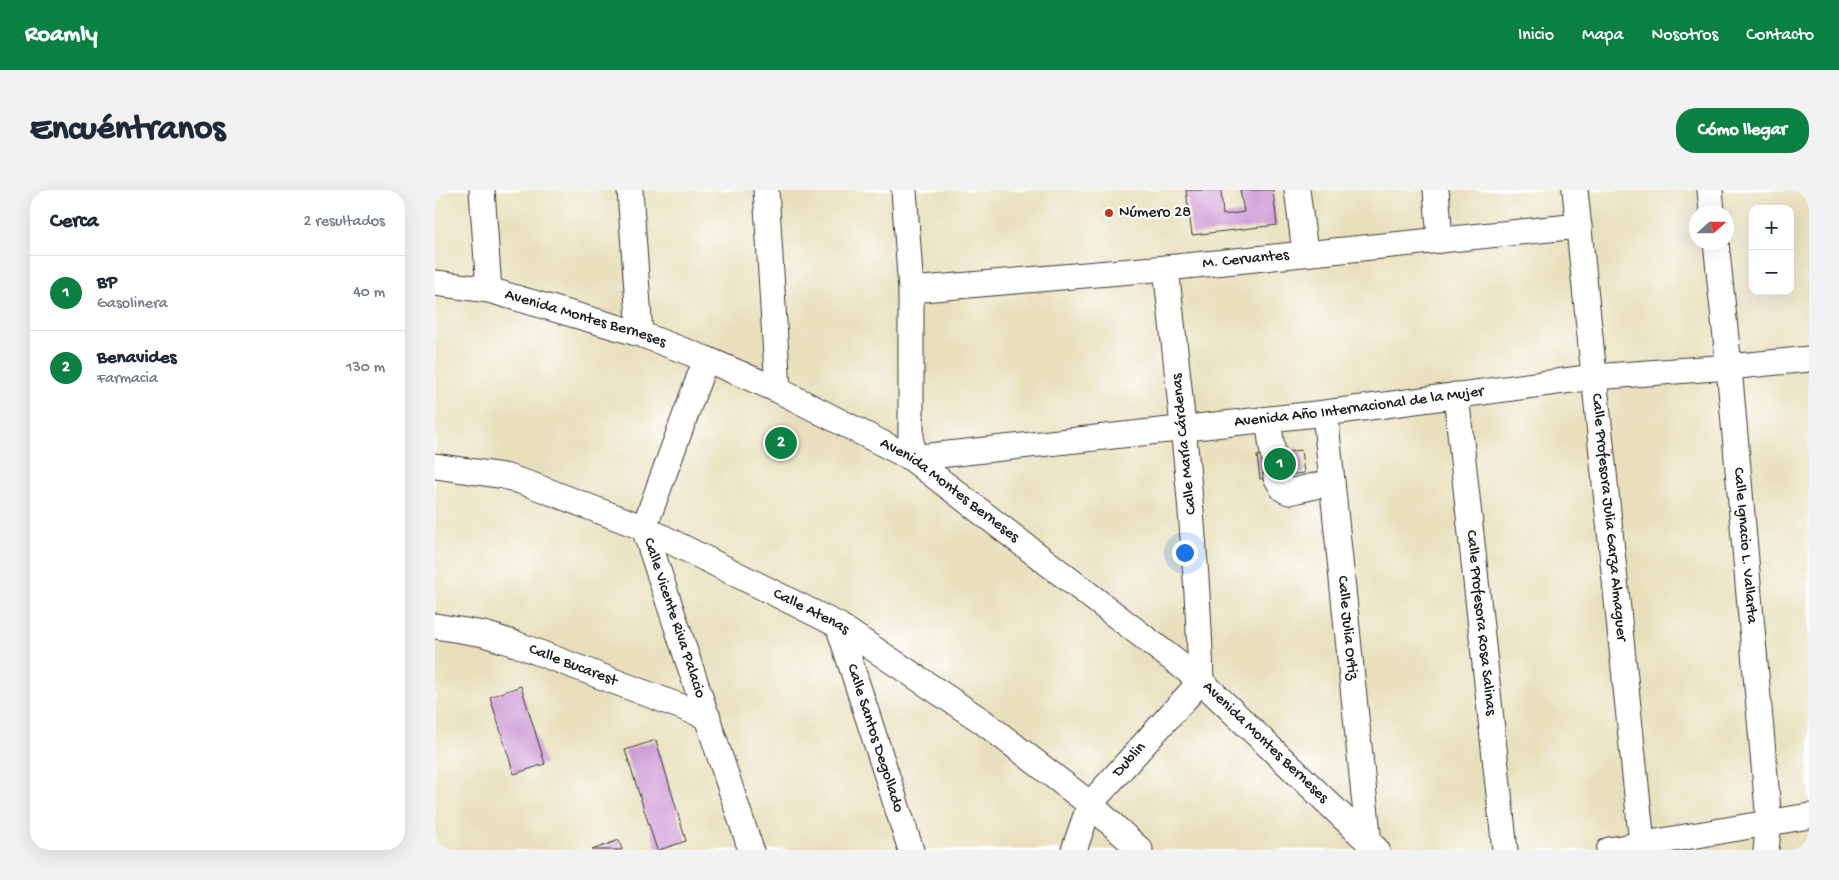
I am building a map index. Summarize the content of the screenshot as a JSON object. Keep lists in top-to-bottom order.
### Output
{
  "streets": {
    "street": [
      "M. Cervantes",
      "Avenida Montes Berneses",
      "Avenida Año Internacional de la Mujer",
      "Calle María Cárdenas",
      "Calle Profesora Julia Garza Almaguer",
      "Calle Ignacio L. Vallarta",
      "Calle Atenas",
      "Calle Vicente Riva Palacio",
      "Calle Profesora Rosa Salinas",
      "Calle Julia Ortiz",
      "Calle Bucarest",
      "Calle Santos Degollado",
      "Dublin"
    ]
  },
  "crossings": [
    ["M. Cervantes", "Calle María Cárdenas"],
    ["M. Cervantes", "Calle Profesora Julia Garza Almaguer"],
    ["Avenida Montes Berneses", "Avenida Año Internacional de la Mujer"],
    ["Avenida Montes Berneses", "Calle María Cárdenas"],
    ["Avenida Montes Berneses", "Calle Vicente Riva Palacio"],
    ["Avenida Montes Berneses", "Calle Julia Ortiz"],
    ["Avenida Montes Berneses", "Dublin"],
    ["Avenida Año Internacional de la Mujer", "Calle María Cárdenas"],
    ["Avenida Año Internacional de la Mujer", "Calle Profesora Julia Garza Almaguer"],
    ["Avenida Año Internacional de la Mujer", "Calle Ignacio L. Vallarta"],
    ["Avenida Año Internacional de la Mujer", "Calle Profesora Rosa Salinas"],
    ["Avenida Año Internacional de la Mujer", "Calle Julia Ortiz"],
    ["Calle María Cárdenas", "Dublin"],
    ["Calle Atenas", "Calle Vicente Riva Palacio"],
    ["Calle Atenas", "Calle Santos Degollado"],
    ["Calle Atenas", "Dublin"],
    ["Calle Vicente Riva Palacio", "Calle Bucarest"]
  ],
  "places": ["Número 28"],
  "north": "right",
  "page": {
    "header": "Roamly",
    "nav": [
      "Inicio",
      "Mapa",
      "Nosotros",
      "Contacto"
    ],
    "buttons": "Cómo llegar",
    "title": "Encuéntranos",
    "heading": ["Cerca", "2 resultados"],
    "map_buttons": ["+", "−"],
    "list": [
      {
        "mark": "1",
        "name": "BP",
        "note": "Gasolinera",
        "value": "40 m"
      },
      {
        "mark": "2",
        "name": "Benavides",
        "note": "Farmacia",
        "value": "130 m"
      }
    ],
    "pins": ["2", "1"]
  }
}
